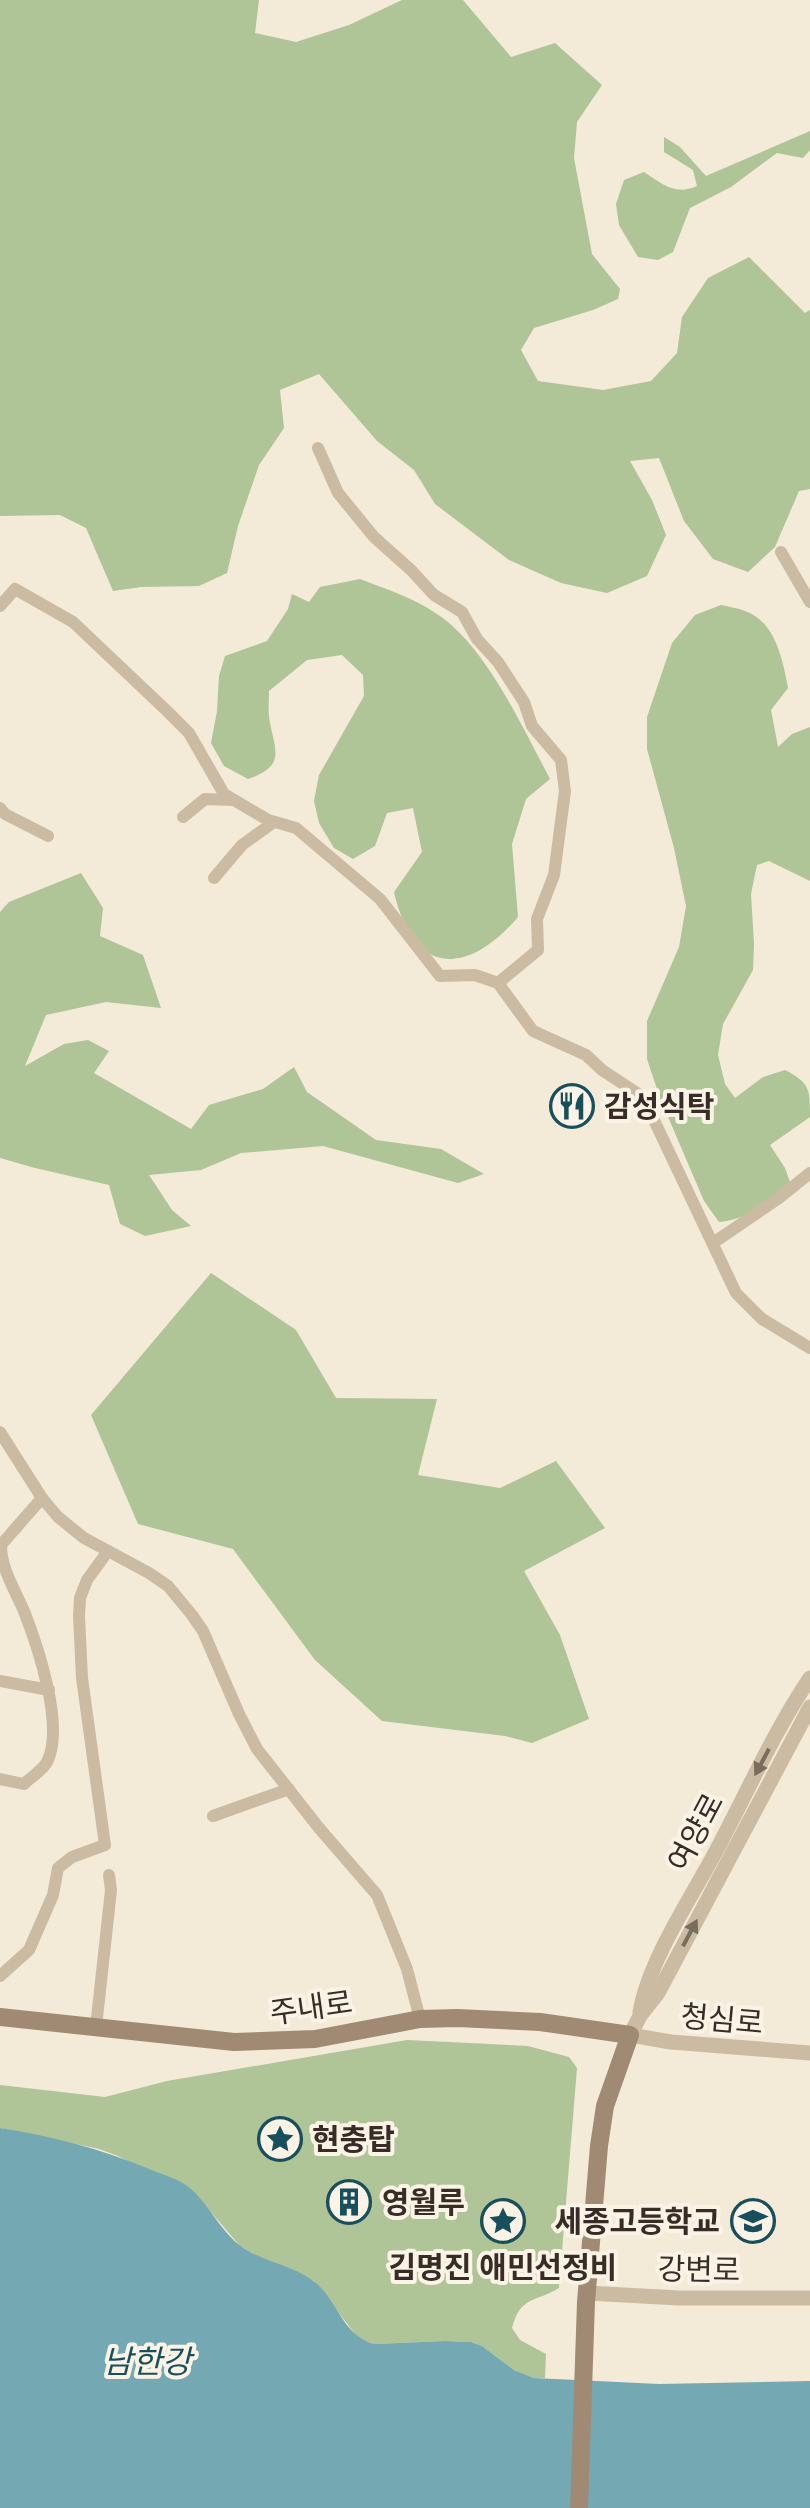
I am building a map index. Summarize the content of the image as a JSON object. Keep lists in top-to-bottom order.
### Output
{
  "streets": {
    "main road": ["여양로", "주내로"],
    "street": ["청심로", "강변로"]
  },
  "crossings": [
    ["여양로", "주내로"],
    ["여양로", "청심로"],
    ["여양로", "강변로"],
    ["주내로", "청심로"]
  ],
  "water": ["남한강"],
  "places": {
    "restaurant": ["감성식탁"],
    "place": ["현충탑", "김명진 애민선정비"],
    "building": ["영월루"],
    "school or university": ["세종고등학교"]
  }
}
